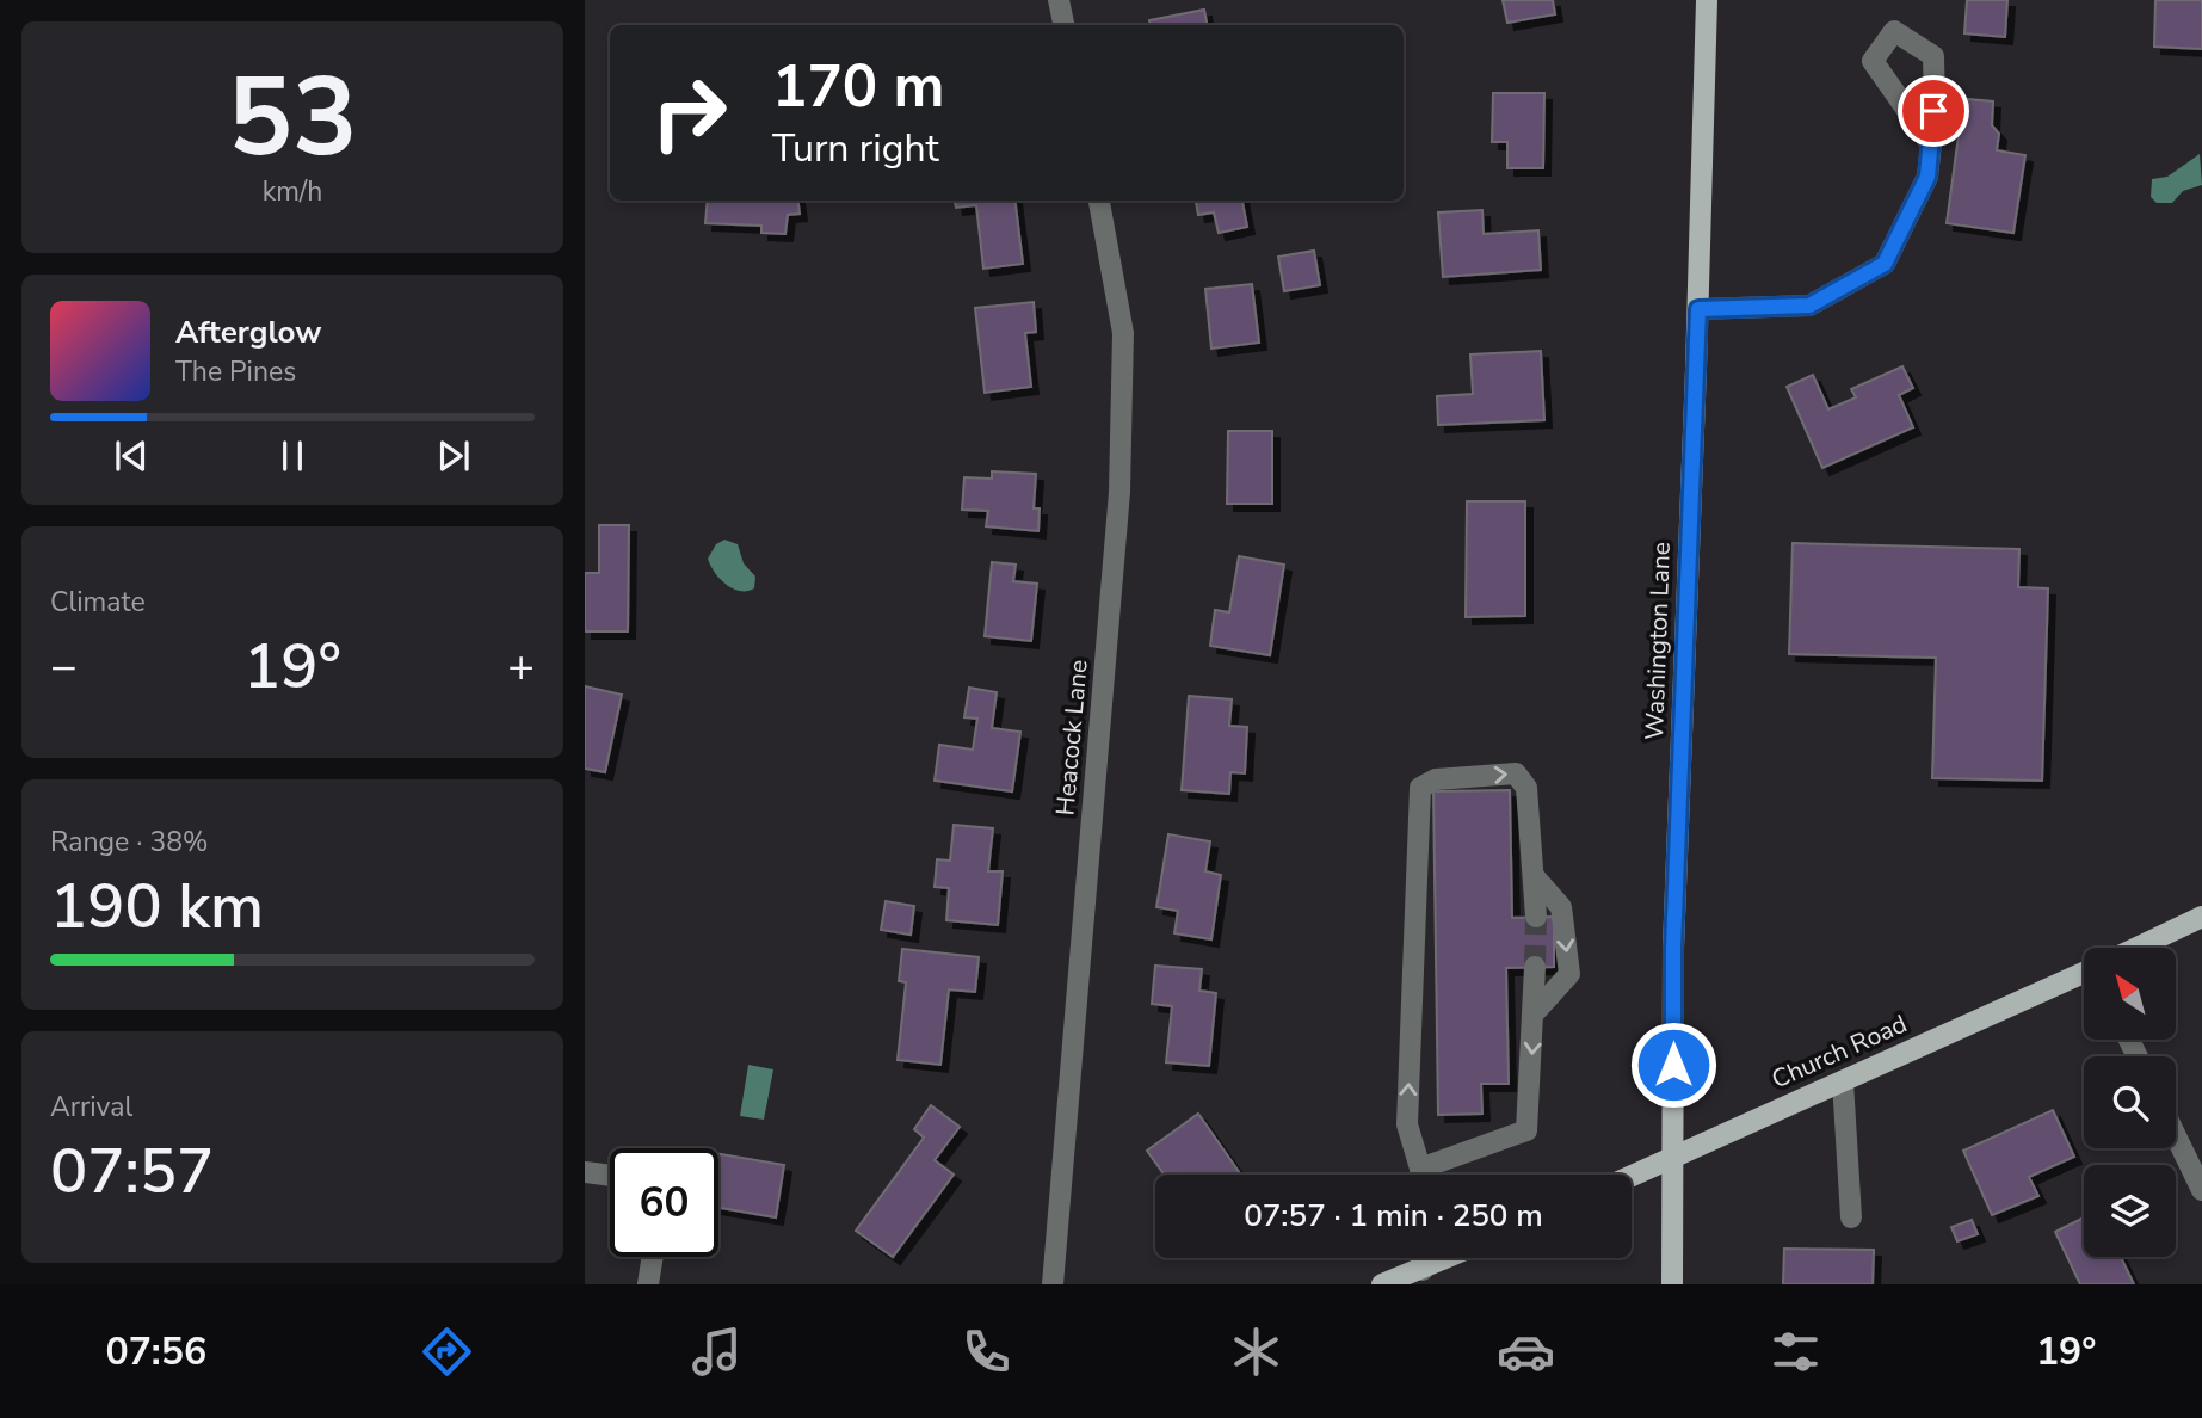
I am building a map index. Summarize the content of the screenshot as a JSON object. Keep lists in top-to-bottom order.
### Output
{
  "streets": {
    "main road": ["Washington Lane", "Church Road"],
    "street": ["Heacock Lane"]
  },
  "crossings": [
    ["Washington Lane", "Church Road"]
  ],
  "north": "top left",
  "page": {
    "tile": [
      ["53", "km/h"],
      "Climate",
      ["Range · 38%", "190 km"],
      ["Arrival", "07:57"]
    ],
    "turn": ["170 m", "Turn right"],
    "song": ["Afterglow", "The Pines"],
    "heat": ["−", "19°", "+"],
    "limit": "60",
    "trip": "07:57 · 1 min · 250 m",
    "tabs": ["07:56", "19°"]
  }
}
